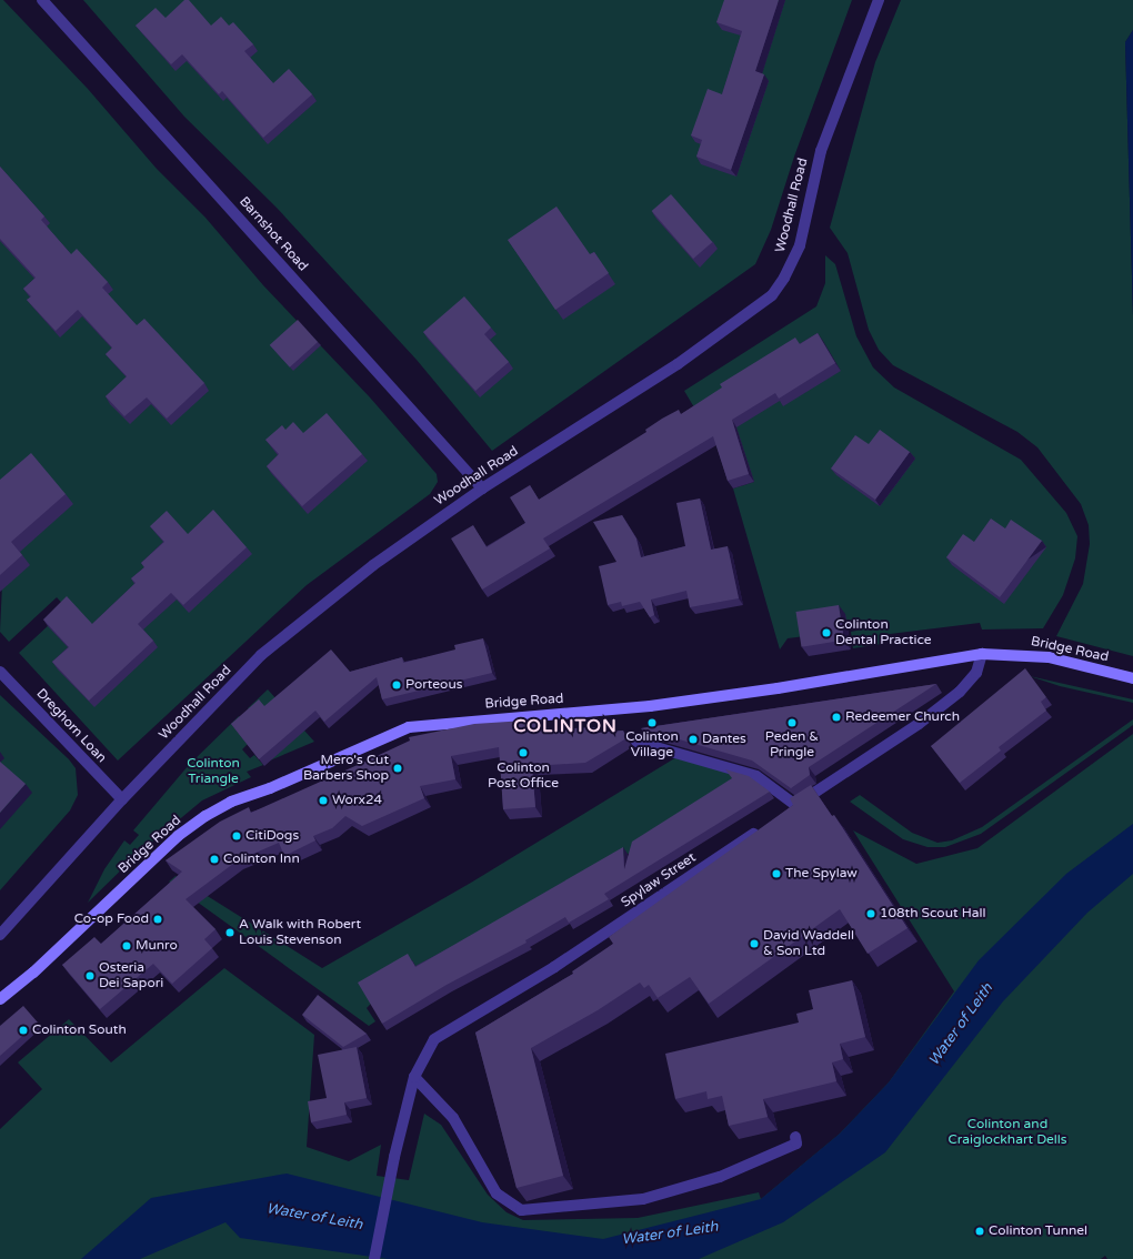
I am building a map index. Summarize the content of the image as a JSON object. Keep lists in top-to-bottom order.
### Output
{
  "streets": {
    "main road": ["Bridge Road"],
    "street": [
      "Woodhall Road",
      "Barnshot Road",
      "Dreghorn Loan",
      "Spylaw Street"
    ]
  },
  "crossings": [
    ["Woodhall Road", "Barnshot Road"],
    ["Woodhall Road", "Dreghorn Loan"]
  ],
  "districts": ["COLINTON"],
  "water": ["Water of Leith"],
  "parks": ["Colinton Triangle", "Colinton and Craiglockhart Dells"],
  "places": [
    "Colinton Dental Practice",
    "Porteous",
    "Redeemer Church",
    "Colinton Village",
    "Peden & Pringle",
    "Dantes",
    "Colinton Post Office",
    "Mero's Cut Barbers Shop",
    "Worx24",
    "CitiDogs",
    "Colinton Inn",
    "The Spylaw",
    "108th Scout Hall",
    "Co-op Food",
    "A Walk with Robert Louis Stevenson",
    "David Waddell & Son Ltd",
    "Munro",
    "Osteria Dei Sapori",
    "Colinton South",
    "Colinton Tunnel"
  ]
}
